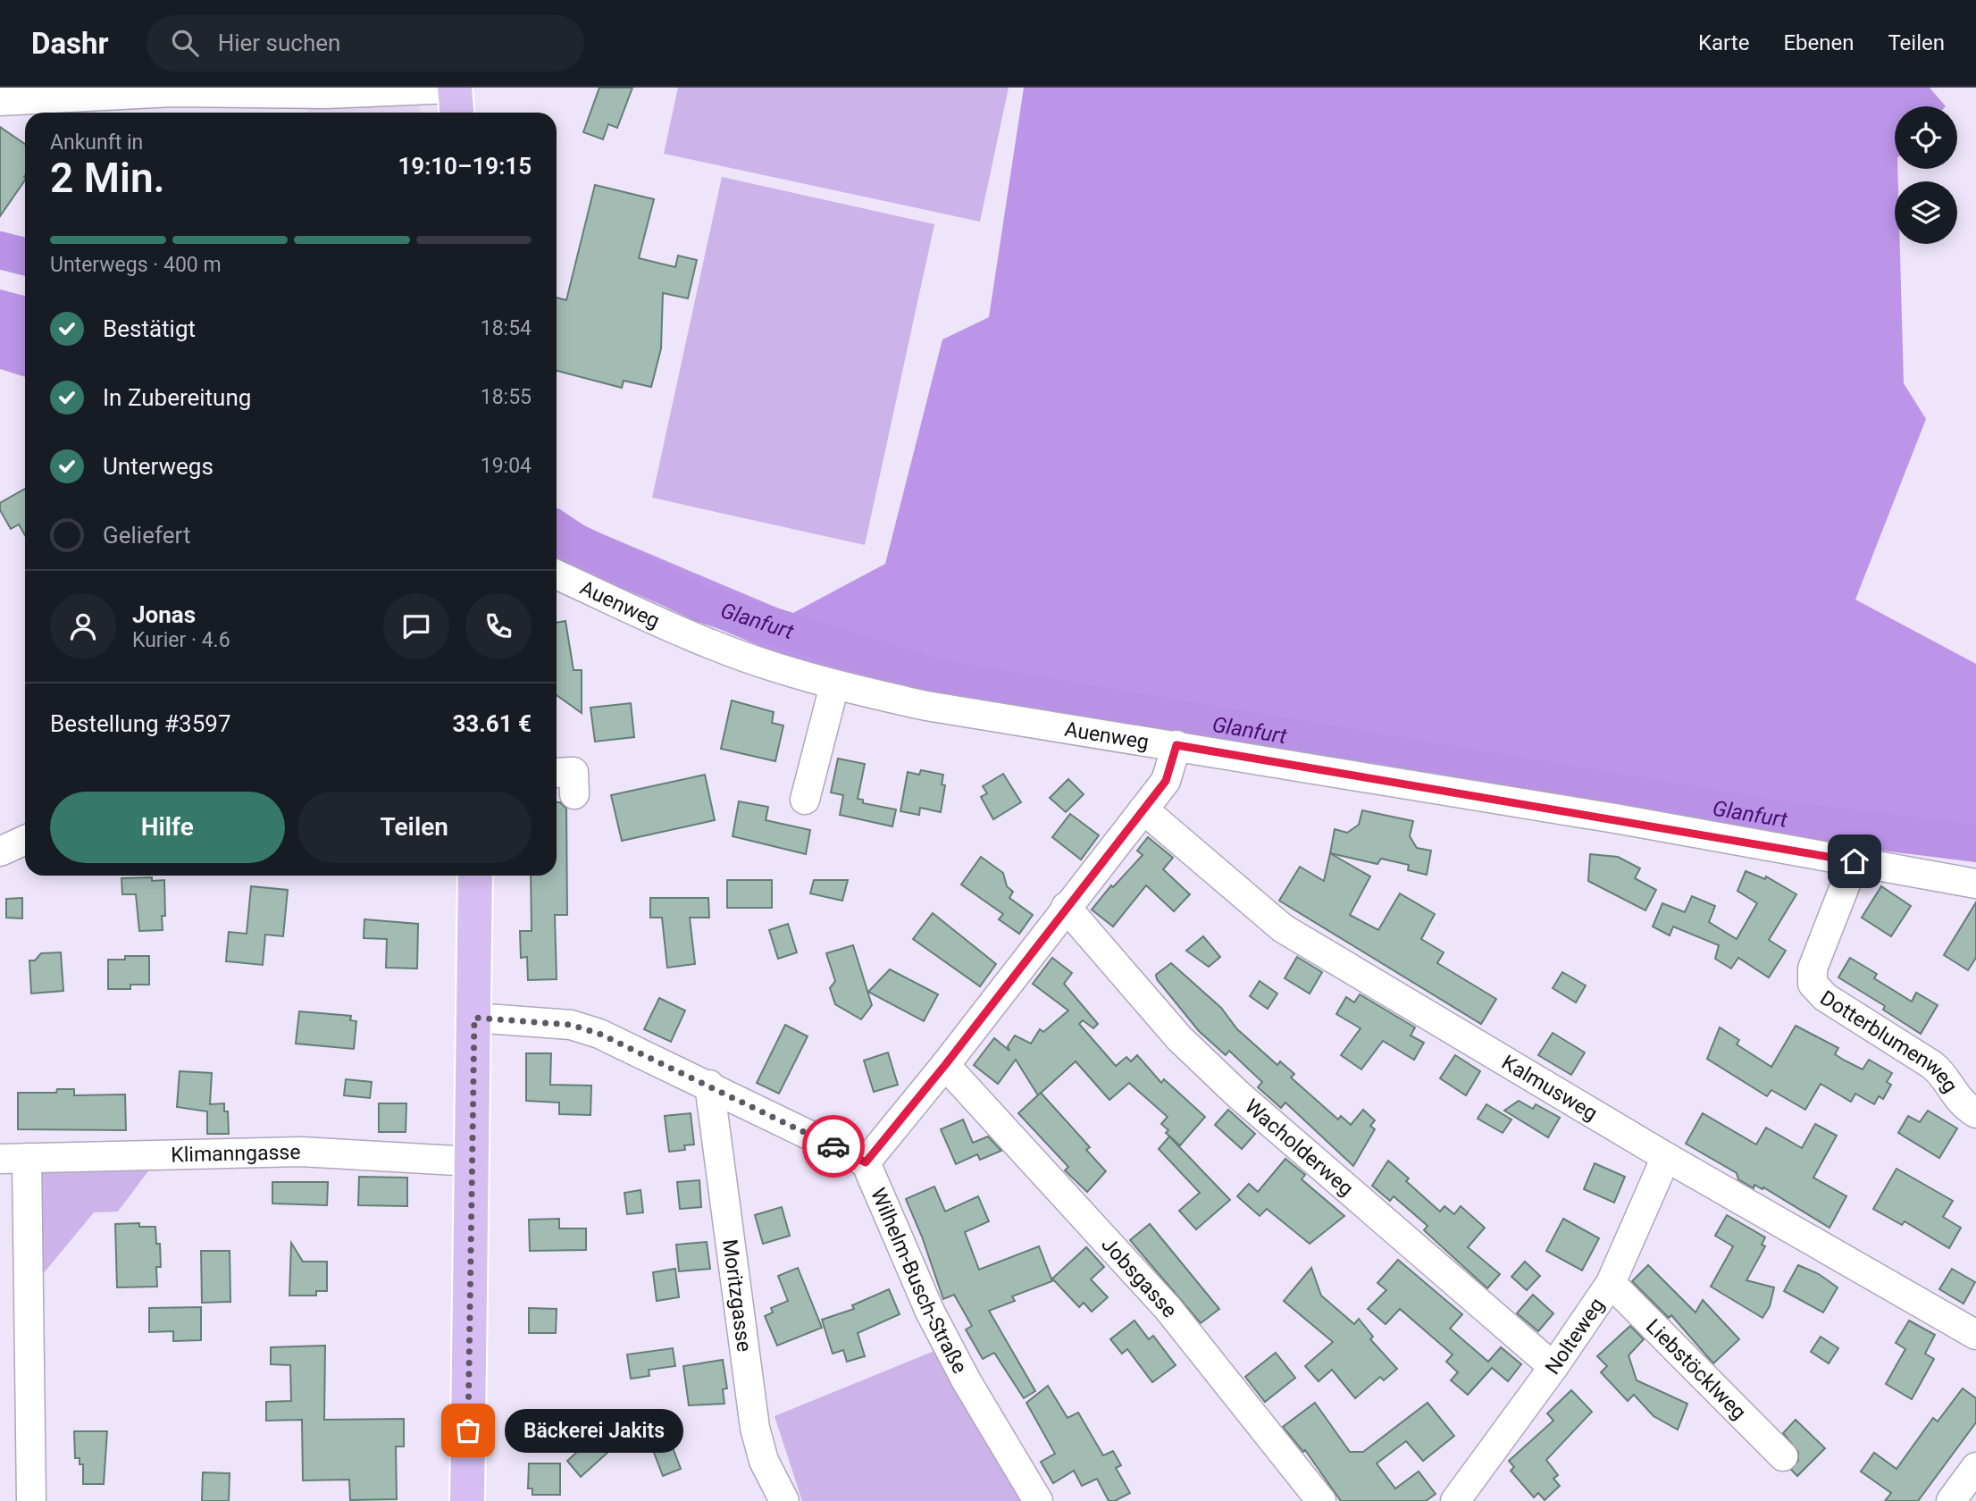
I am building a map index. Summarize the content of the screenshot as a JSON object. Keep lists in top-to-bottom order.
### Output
{
  "streets": {
    "street": [
      "Auenweg",
      "Dotterblumenweg",
      "Kalmusweg",
      "Wacholderweg",
      "Klimanngasse",
      "Jobsgasse",
      "Wilhelm-Busch-Straße",
      "Moritzgasse",
      "Nolteweg",
      "Liebstöcklweg"
    ]
  },
  "crossings": [
    ["Auenweg", "Dotterblumenweg"],
    ["Kalmusweg", "Nolteweg"],
    ["Wacholderweg", "Nolteweg"],
    ["Wilhelm-Busch-Straße", "Moritzgasse"],
    ["Nolteweg", "Liebstöcklweg"]
  ],
  "water": ["Glanfurt"],
  "places": ["Bäckerei Jakits"],
  "page": {
    "header": "Dashr",
    "search": "Hier suchen",
    "nav": ["Karte", "Ebenen", "Teilen"],
    "heading": ["2 Min.", "Ankunft in", "19:10–19:15"],
    "panel": [
      "Jonas",
      "Kurier · 4.6",
      "Bestellung #3597",
      "33.61 €"
    ],
    "bar": "Unterwegs · 400 m",
    "list": [
      ["Bestätigt", "18:54"],
      ["In Zubereitung", "18:55"],
      ["Unterwegs", "19:04"],
      "Geliefert"
    ],
    "buttons": ["Hilfe", "Teilen"],
    "bubble": "Bäckerei Jakits"
  }
}
